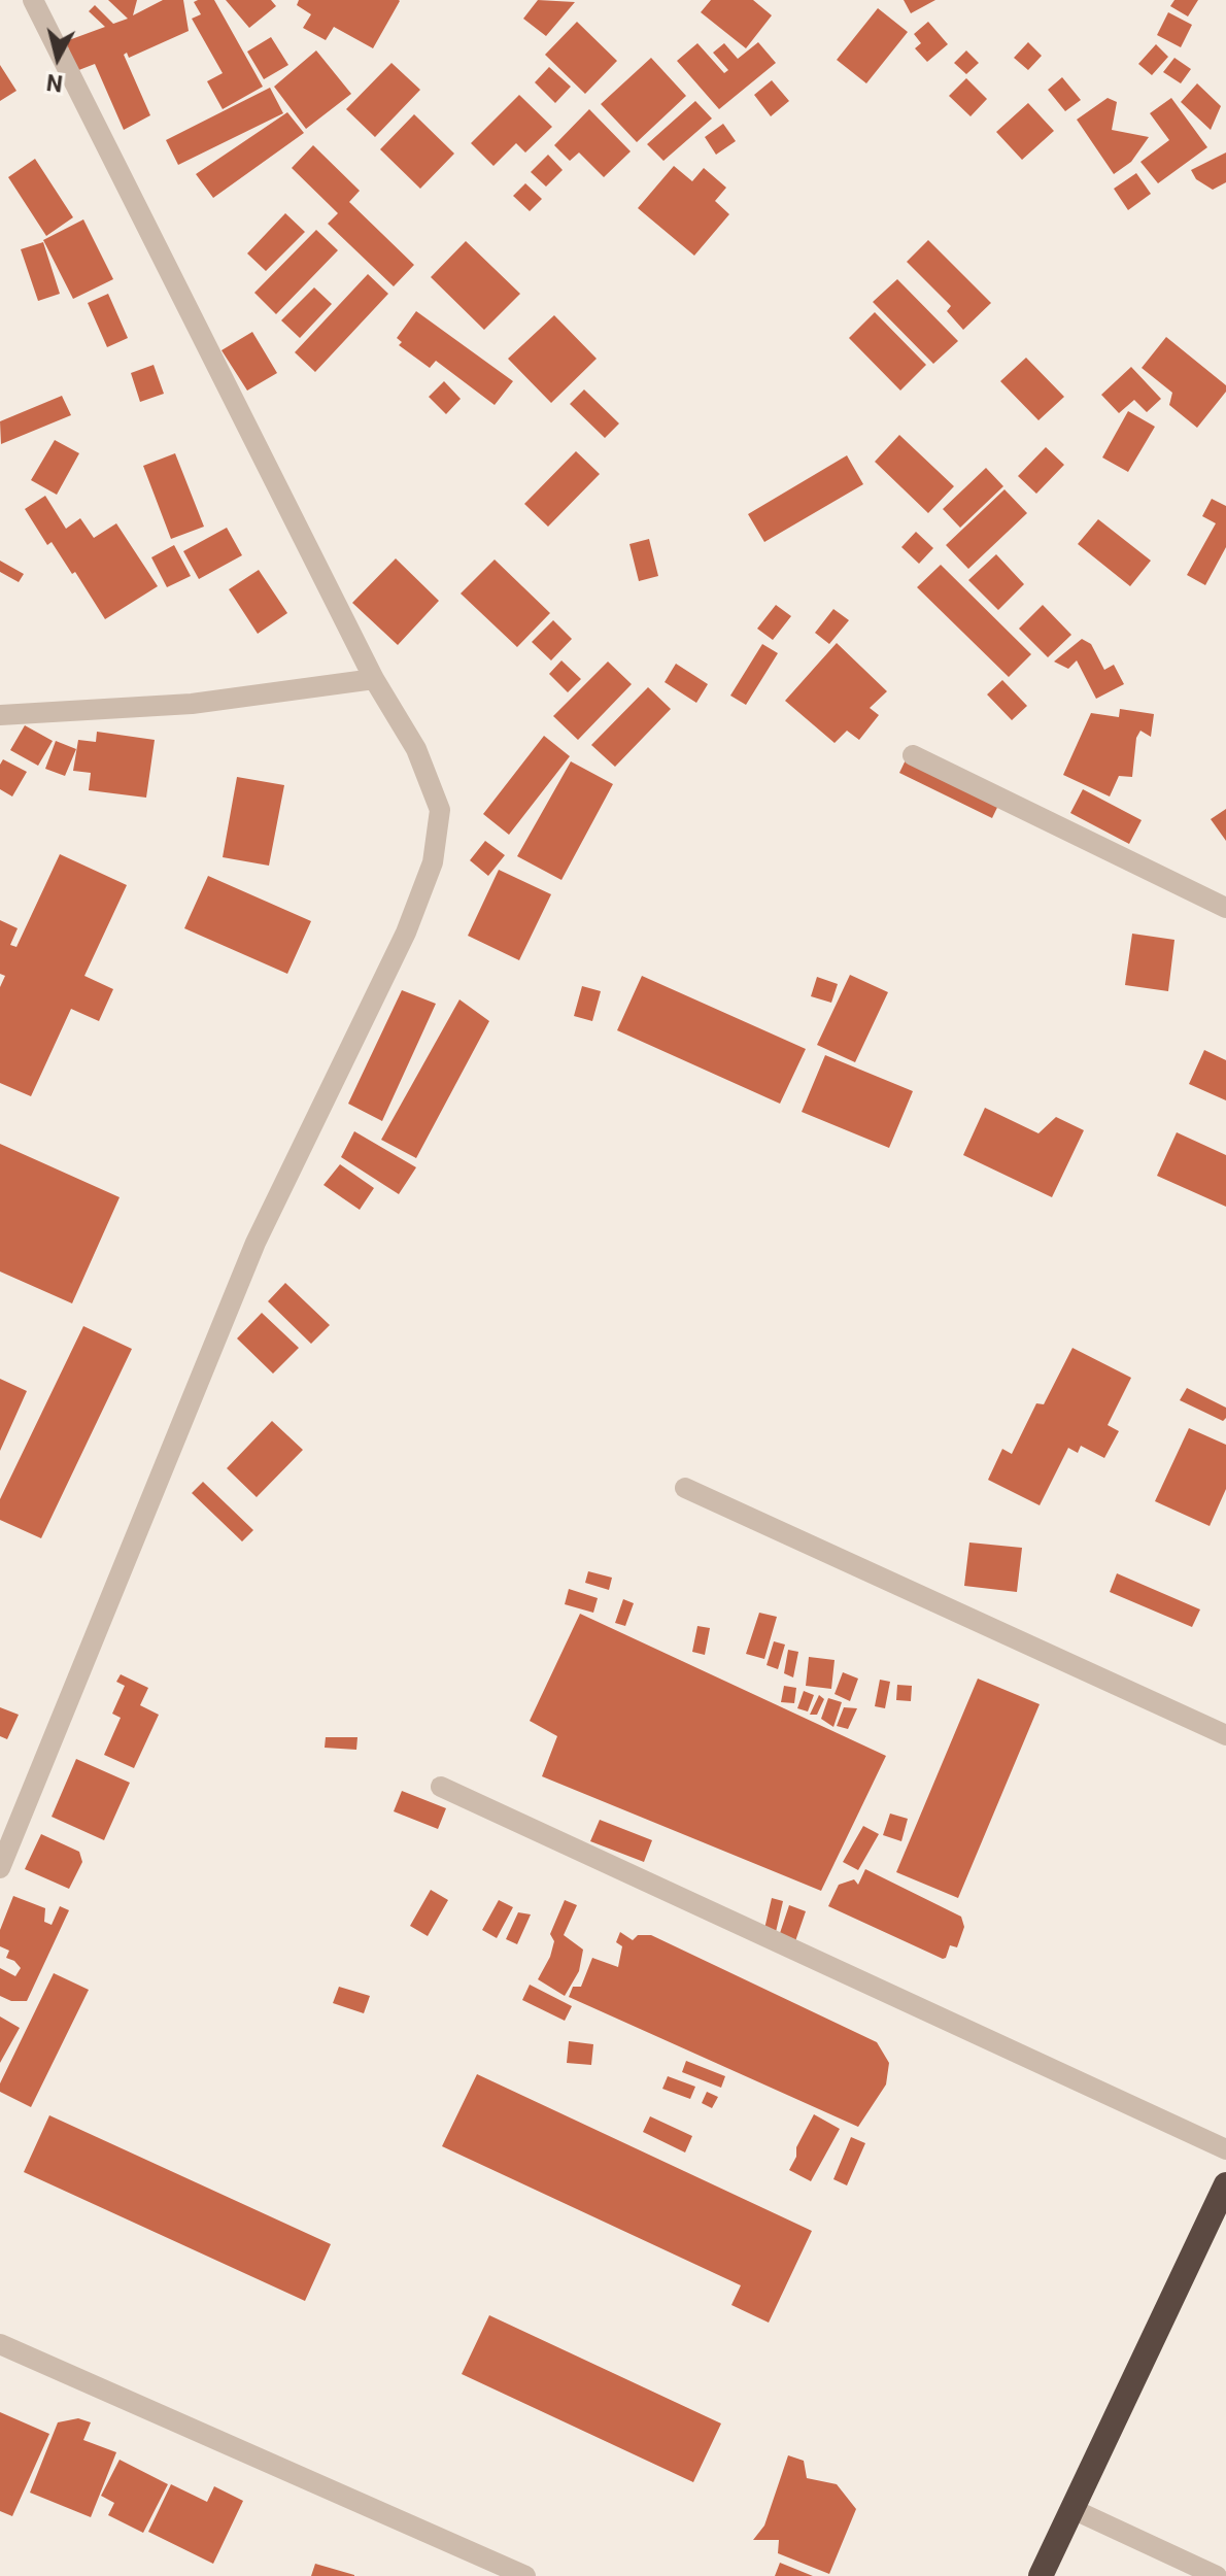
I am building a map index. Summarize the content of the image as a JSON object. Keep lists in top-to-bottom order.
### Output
{
  "north": "bottom"
}
